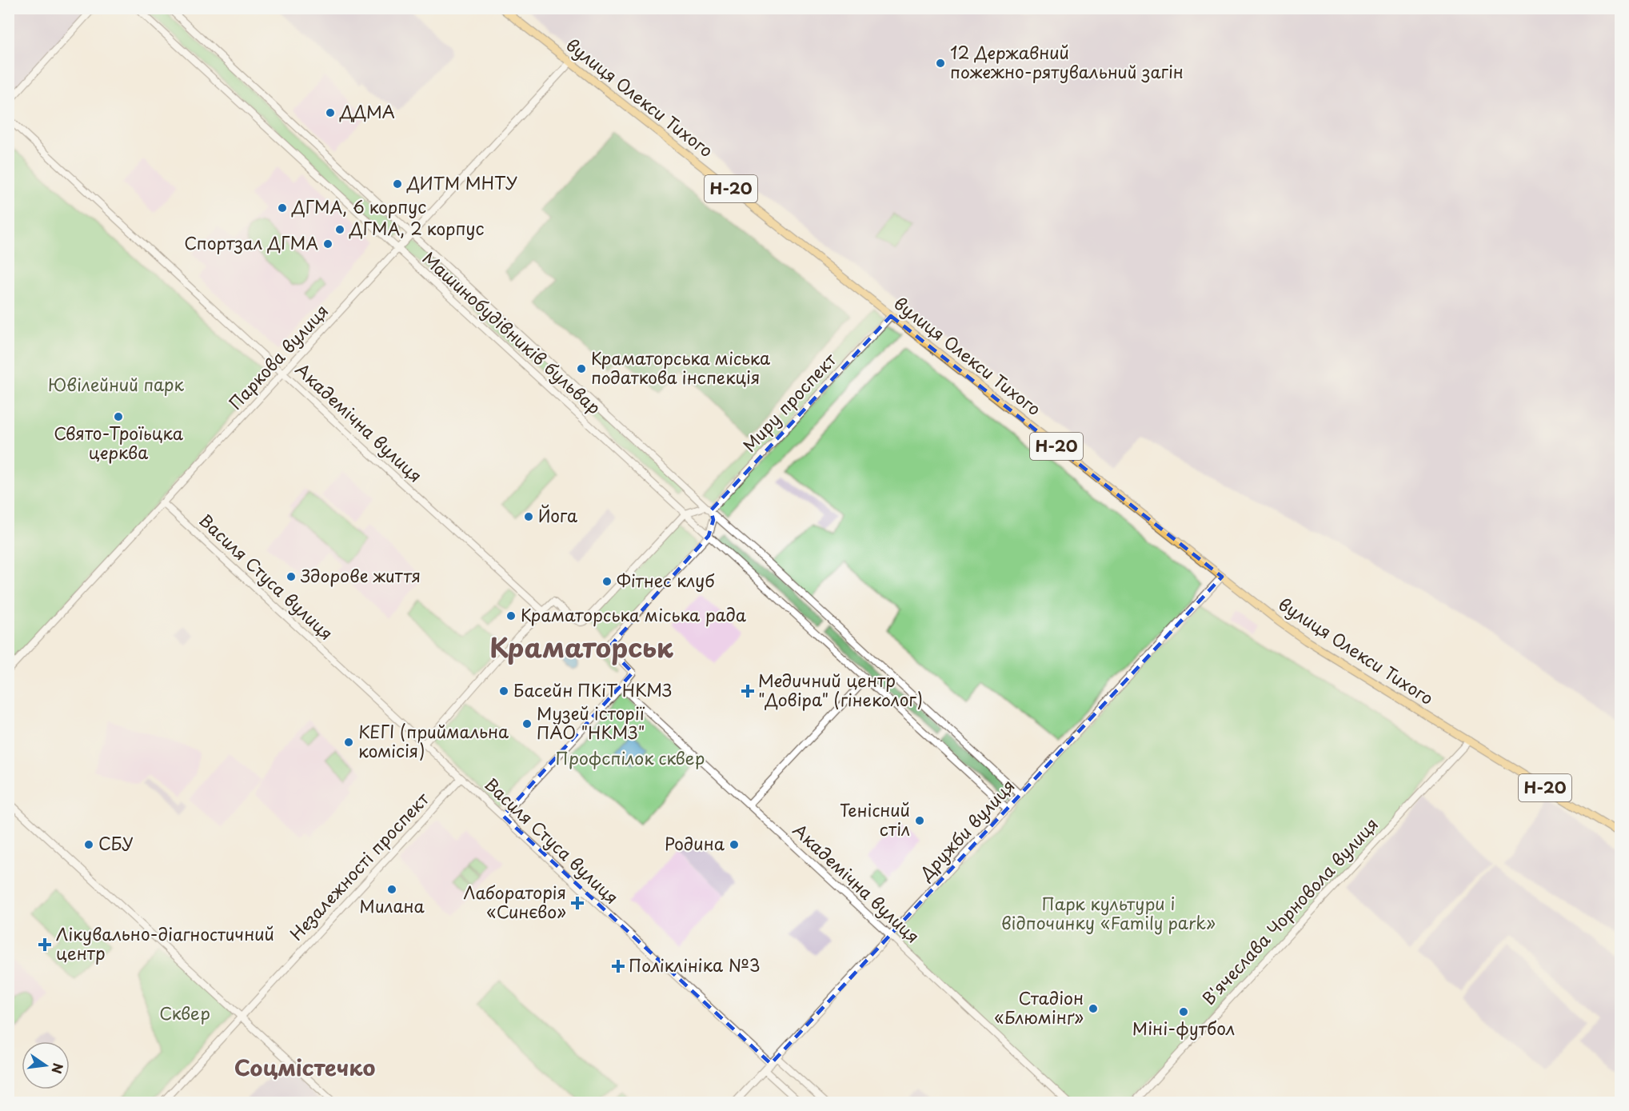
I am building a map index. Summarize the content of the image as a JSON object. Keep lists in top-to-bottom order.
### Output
{
  "streets": {
    "main road": ["вулиця Олекси Тихого", "Н-20"],
    "street": [
      "Машинобудівників бульвар",
      "Паркова вулиця",
      "Миру проспект",
      "Академічна вулиця",
      "Василя Стуса вулиця",
      "Дружби вулиця",
      "Незалежності проспект",
      "В'ячеслава Чорновола вулиця"
    ]
  },
  "crossings": [
    ["вулиця Олекси Тихого", "Паркова вулиця"],
    ["вулиця Олекси Тихого", "Миру проспект"],
    ["вулиця Олекси Тихого", "Дружби вулиця"],
    ["вулиця Олекси Тихого", "В'ячеслава Чорновола вулиця"],
    ["Машинобудівників бульвар", "Паркова вулиця"],
    ["Машинобудівників бульвар", "Миру проспект"],
    ["Машинобудівників бульвар", "Дружби вулиця"],
    ["Паркова вулиця", "Академічна вулиця"],
    ["Паркова вулиця", "Василя Стуса вулиця"],
    ["Миру проспект", "Академічна вулиця"],
    ["Миру проспект", "Василя Стуса вулиця"],
    ["Академічна вулиця", "Дружби вулиця"],
    ["Василя Стуса вулиця", "Дружби вулиця"],
    ["Василя Стуса вулиця", "Незалежності проспект"]
  ],
  "districts": ["Краматорськ", "Соцмістечко"],
  "parks": [
    "Ювілейний парк",
    "Профспілок сквер",
    "Парк культури і відпочинку «Family park»",
    "Сквер"
  ],
  "places": {
    "other": [
      "12 Державний пожежно-рятувальний загін",
      "ДДМА",
      "ДИТМ МНТУ",
      "ДГМА, 6 корпус",
      "ДГМА, 2 корпус",
      "Спортзал ДГМА",
      "Краматорська міська податкова інспекція",
      "Свято-Троїьцка церква",
      "Йога",
      "Здорове життя",
      "Фітнес клуб",
      "Краматорська міська рада",
      "Басейн ПКіТ НКМЗ",
      "Музей історії ПАО \"НКМЗ\"",
      "КЕГІ (приймальна комісія)",
      "Тенісний стіл",
      "СБУ",
      "Родина",
      "Милана",
      "Стадіон «Блюмінґ»",
      "Міні-футбол"
    ],
    "health": [
      "Медичний центр \"Довіра\" (гінеколог)",
      "Лабораторія «Синєво»",
      "Лікувально-діагностичний центр",
      "Поліклініка №3"
    ]
  },
  "north": "right"
}
